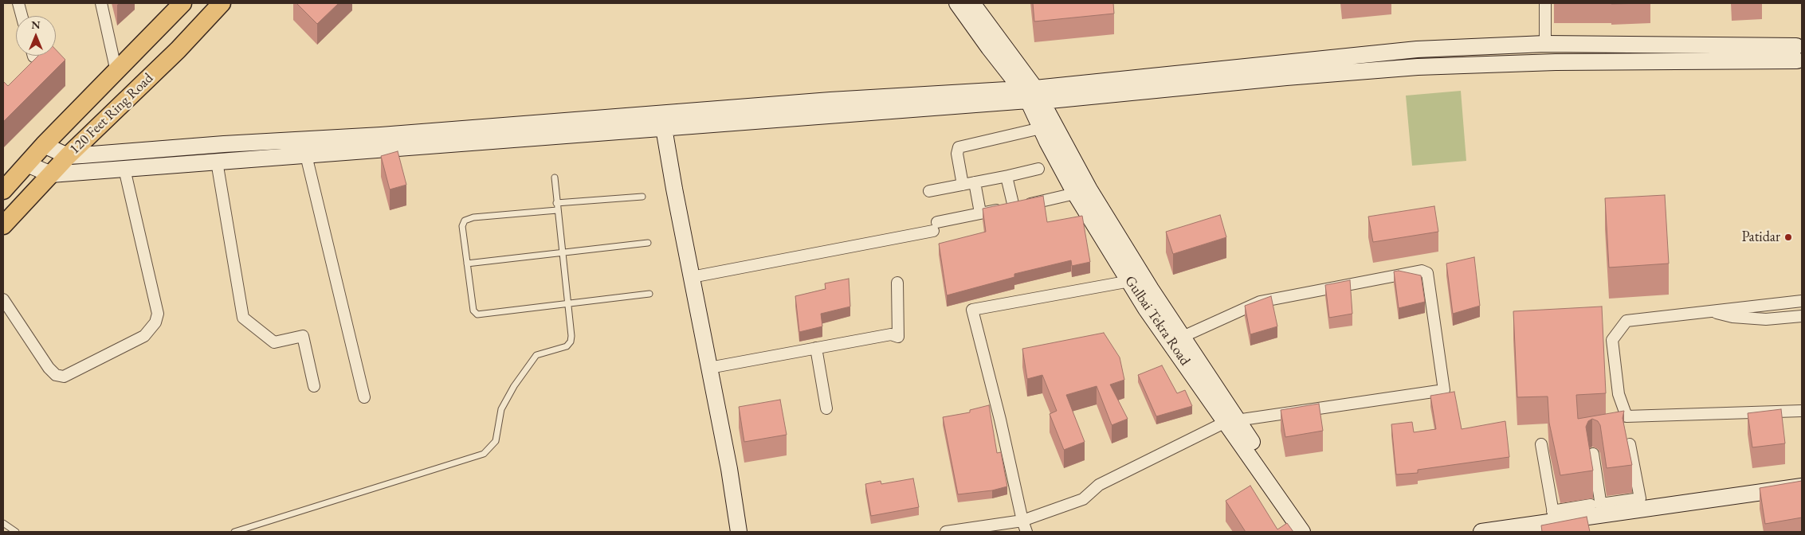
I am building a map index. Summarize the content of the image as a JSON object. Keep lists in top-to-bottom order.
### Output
{
  "streets": {
    "main road": ["120 Feet Ring Road", "Gulbai Tekra Road"]
  },
  "places": ["Patidar"],
  "north": "top"
}
